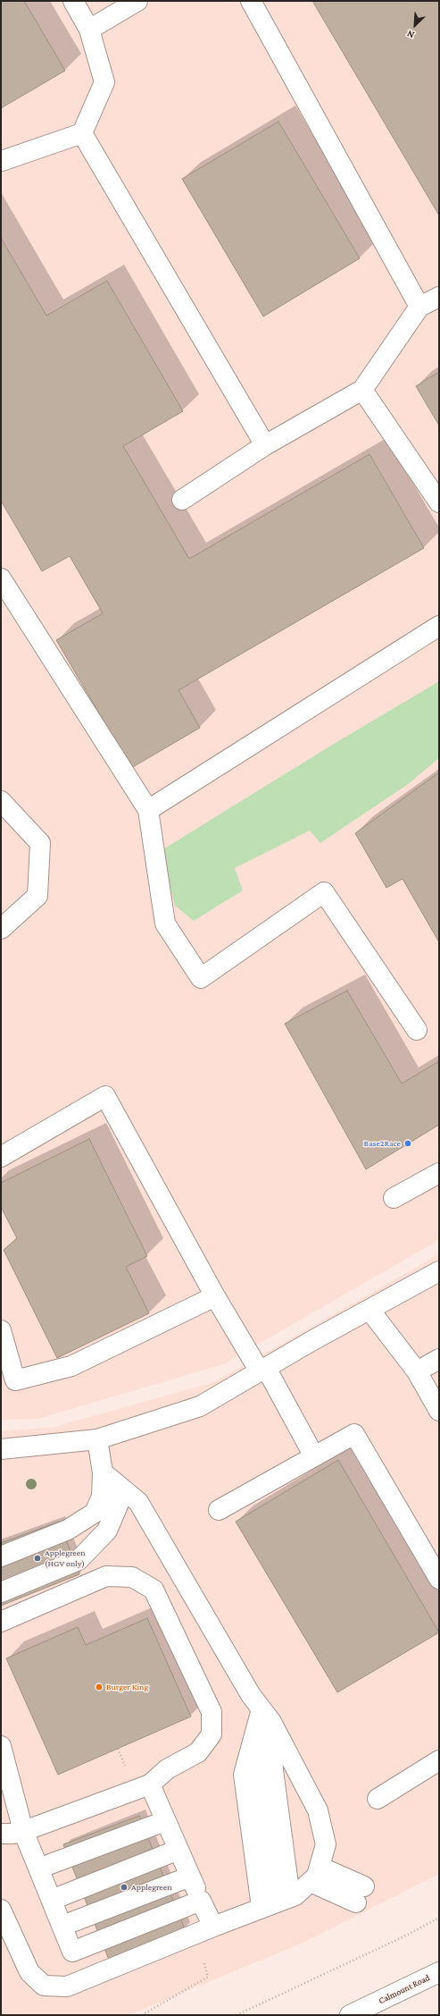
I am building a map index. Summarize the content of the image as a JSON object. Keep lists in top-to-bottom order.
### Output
{
  "streets": {
    "street": ["Calmount Road"]
  },
  "places": [
    "Base2Race",
    "Applegreen (HGV only)",
    "Burger King",
    "Applegreen"
  ],
  "north": "bottom left"
}
